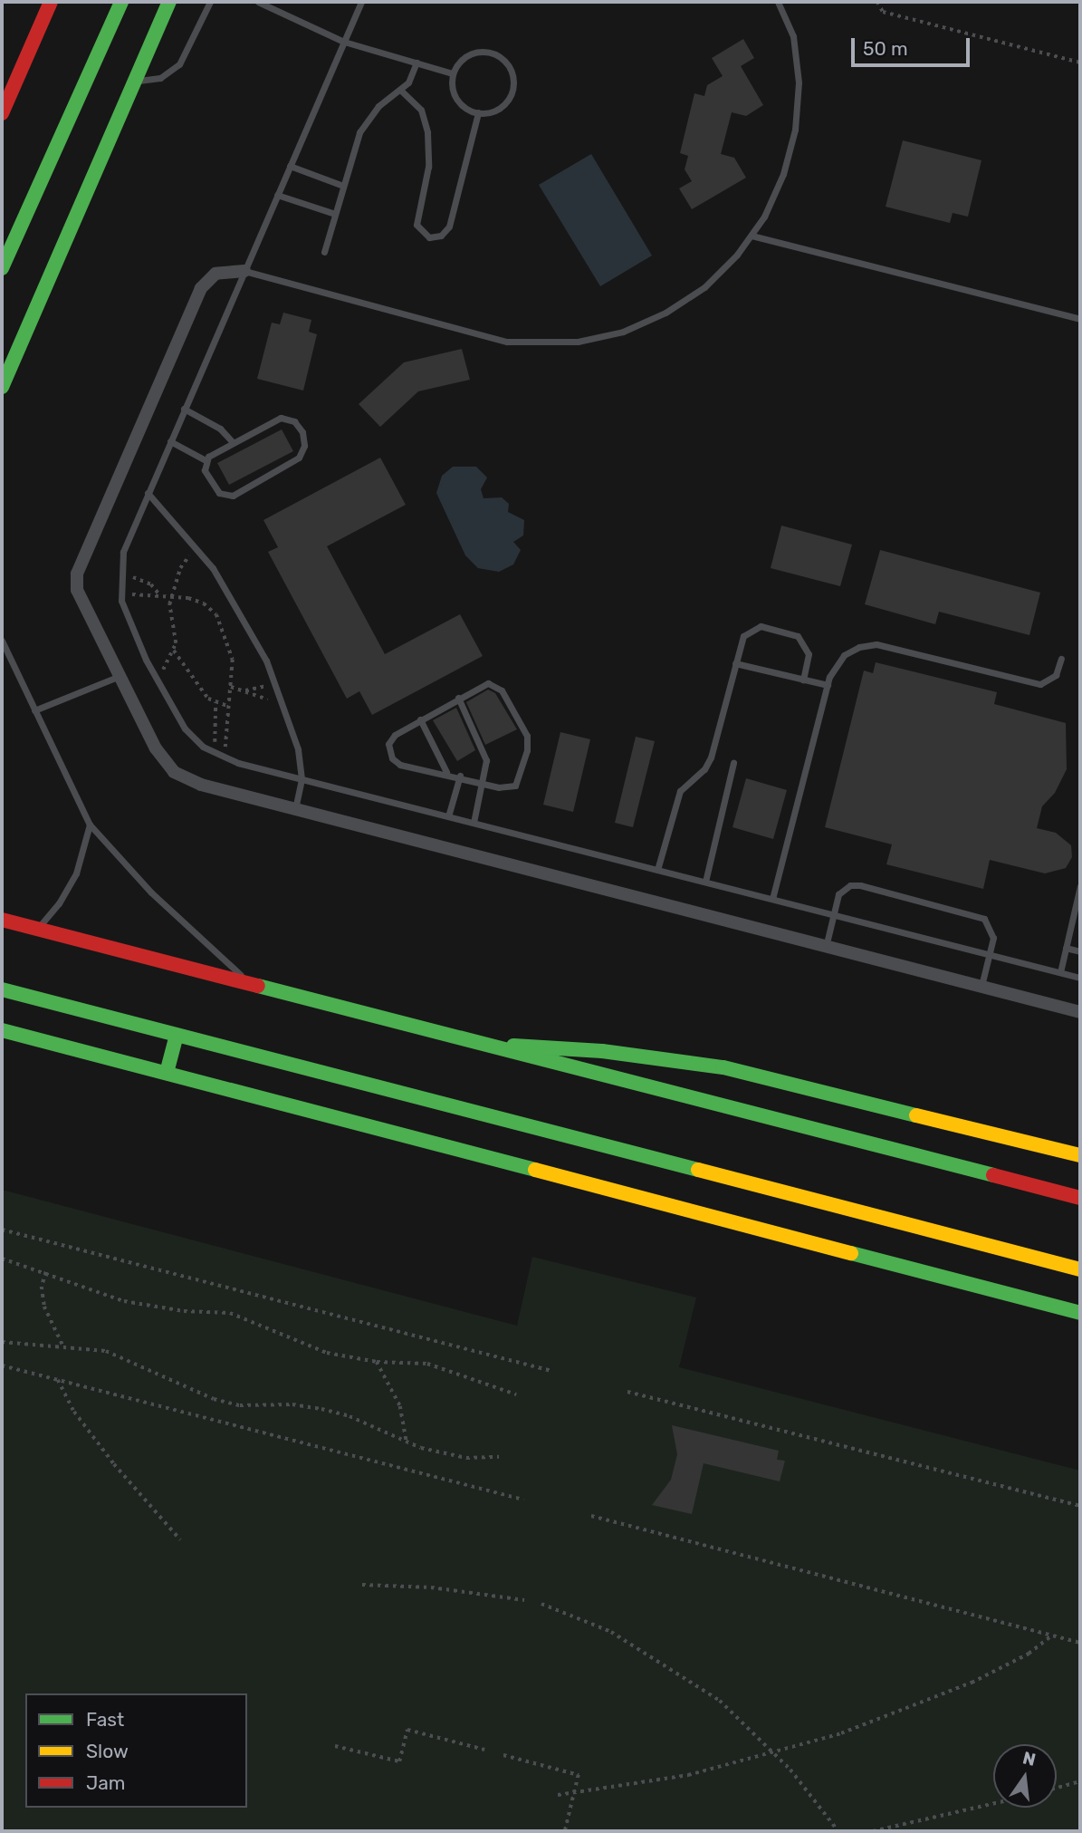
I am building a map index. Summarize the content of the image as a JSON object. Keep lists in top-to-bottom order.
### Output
{
  "legend": ["Fast", "Slow", "Jam"],
  "scale_bar": "50 m",
  "north": "top"
}
